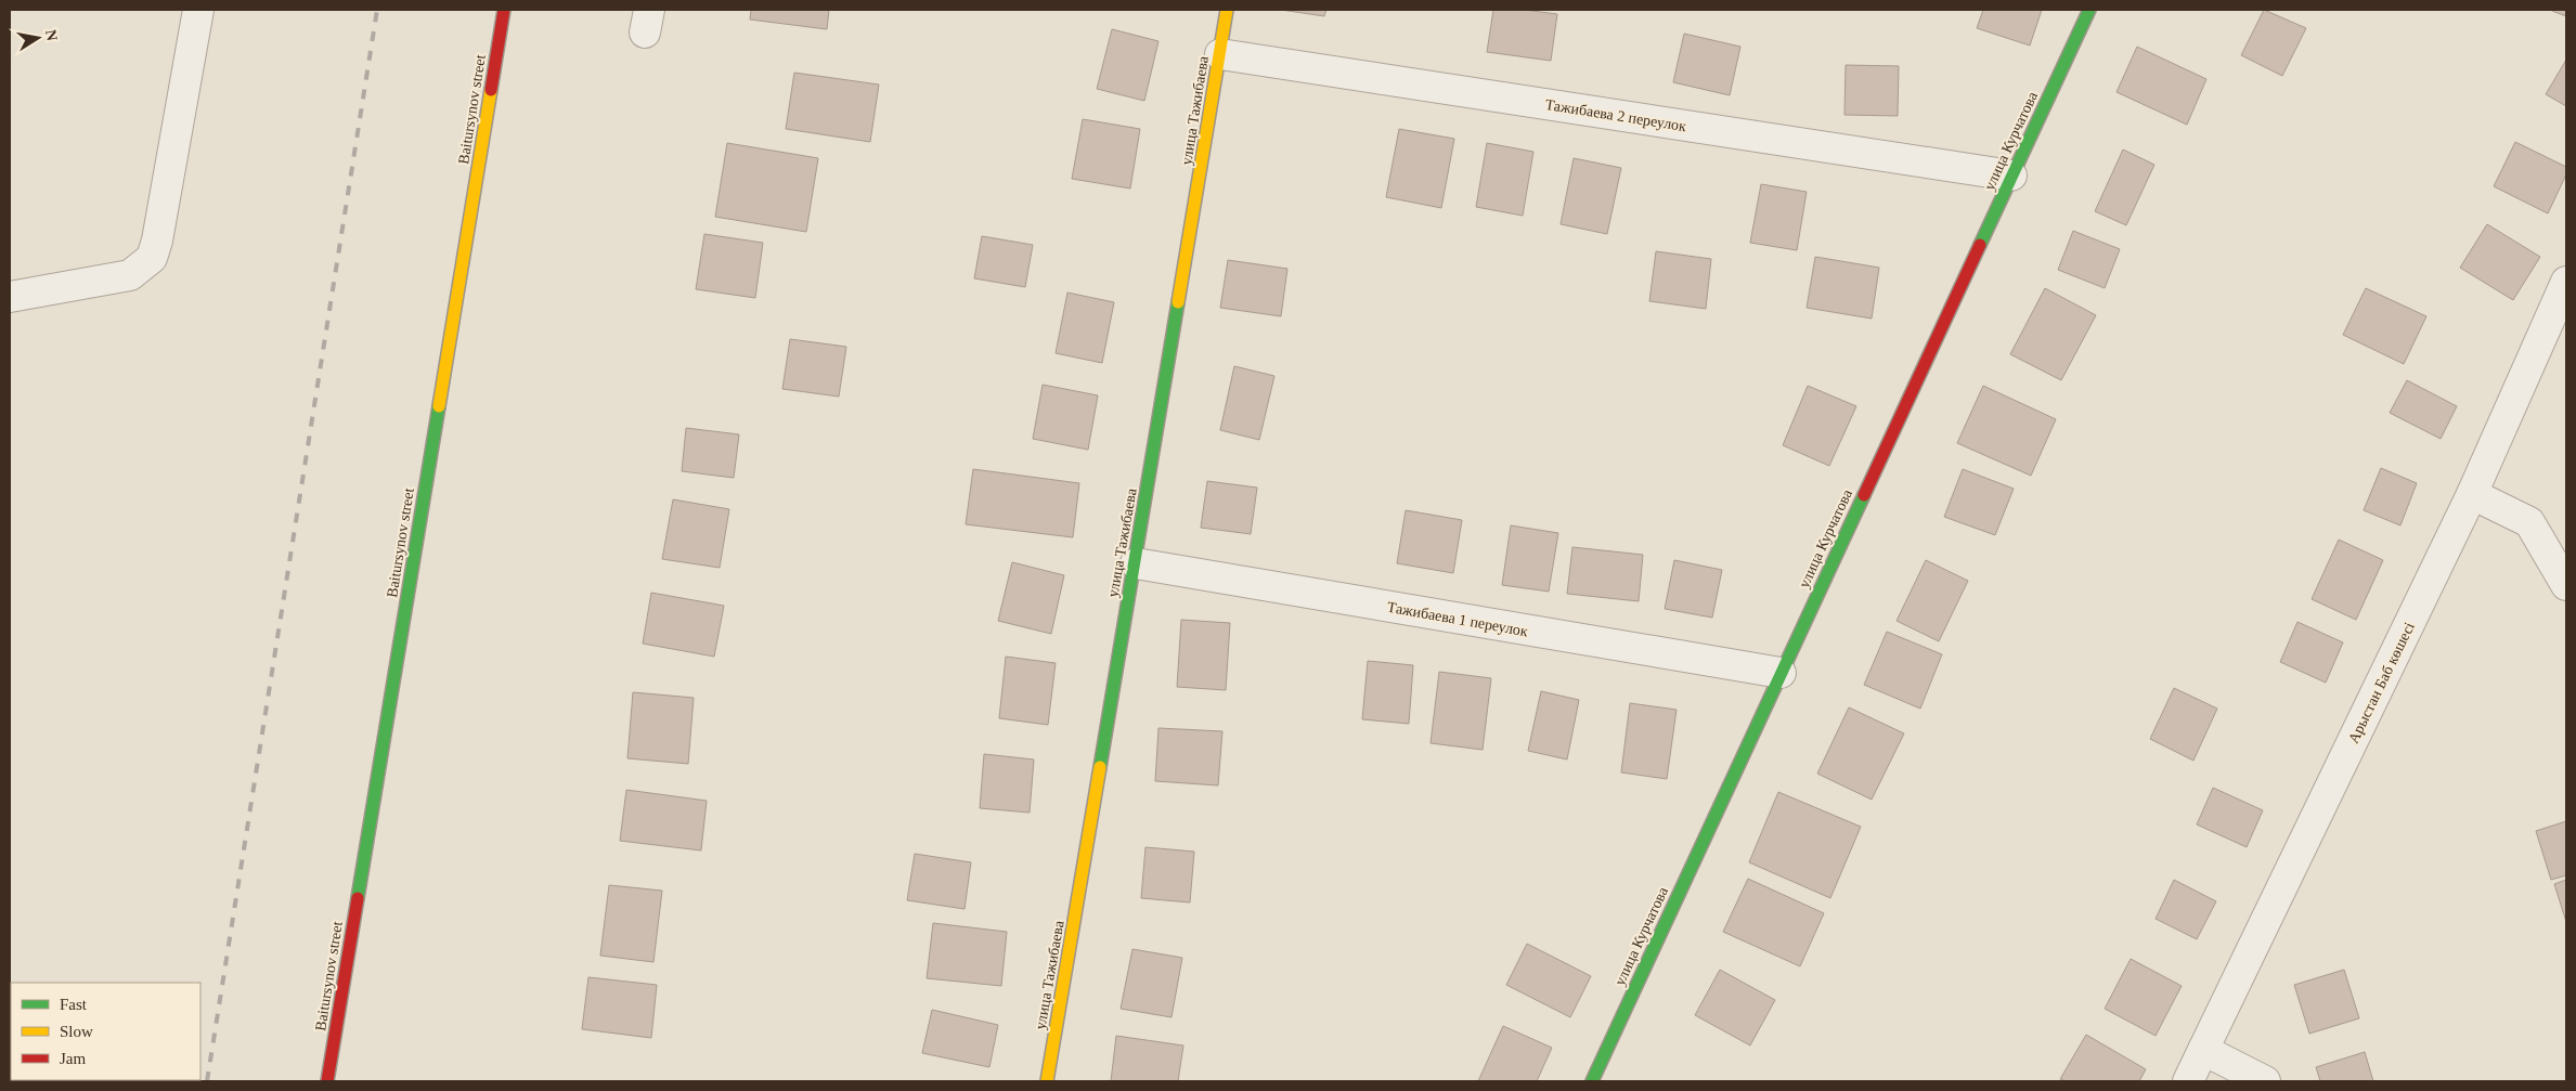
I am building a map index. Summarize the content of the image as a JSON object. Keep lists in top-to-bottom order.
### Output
{
  "streets": {
    "street": [
      "Baitursynov street",
      "улица Тажибаева",
      "Тажибаева 2 переулок",
      "улица Курчатова",
      "Тажибаева 1 переулок",
      "Арыстан Баб көшесі"
    ]
  },
  "crossings": [
    ["улица Тажибаева", "Тажибаева 2 переулок"],
    ["улица Тажибаева", "Тажибаева 1 переулок"],
    ["Тажибаева 2 переулок", "улица Курчатова"],
    ["улица Курчатова", "Тажибаева 1 переулок"]
  ],
  "legend": ["Fast", "Slow", "Jam"],
  "north": "right"
}
